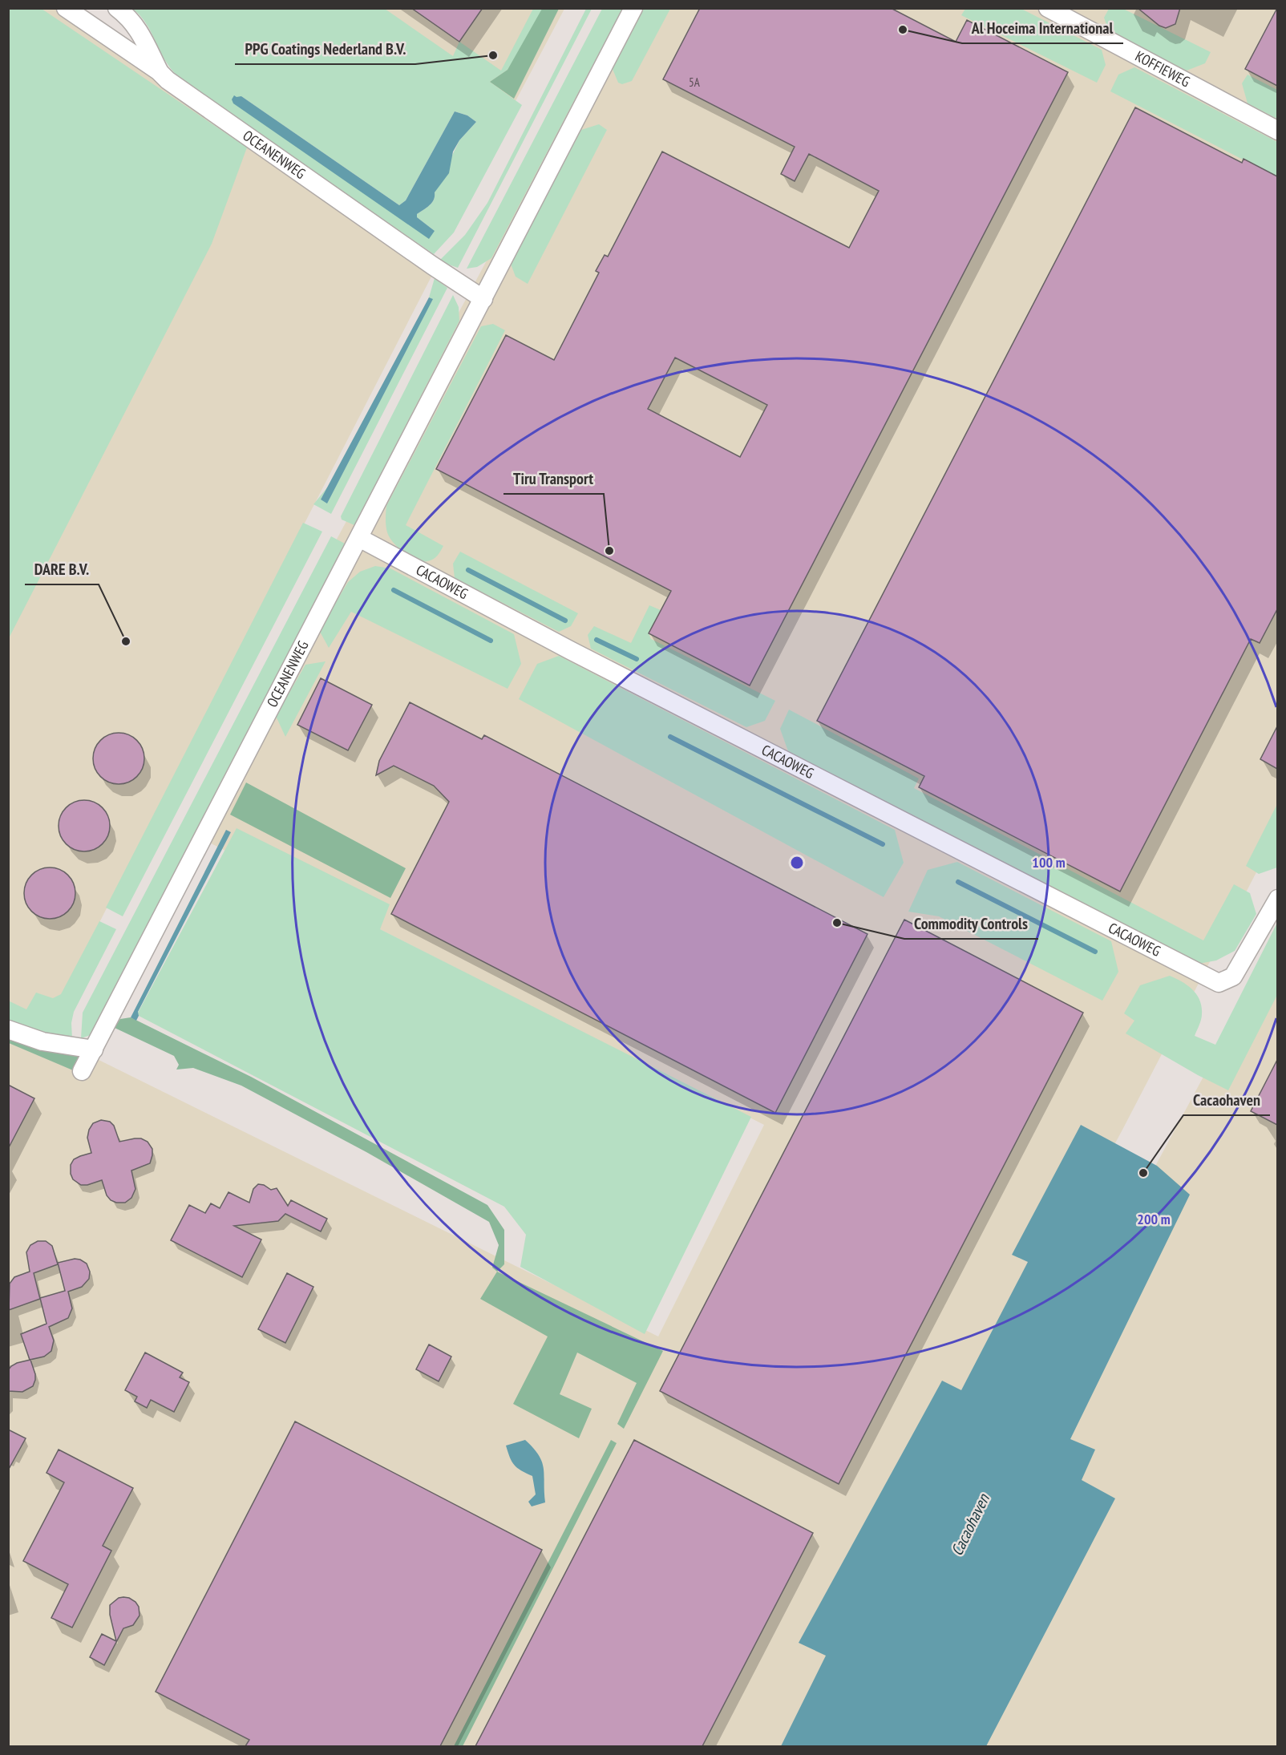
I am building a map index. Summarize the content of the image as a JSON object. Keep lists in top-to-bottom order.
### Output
{
  "streets": {
    "street": ["KOFFIEWEG", "OCEANENWEG", "CACAOWEG"]
  },
  "crossings": [
    ["OCEANENWEG", "CACAOWEG"]
  ],
  "water": ["Cacaohaven"],
  "places": [
    "Al Hoceima International",
    "PPG Coatings Nederland B.V.",
    "Tiru Transport",
    "DARE B.V.",
    "Commodity Controls",
    "Cacaohaven"
  ],
  "house_numbers": ["5A"],
  "rings": ["100 m", "200 m"]
}
